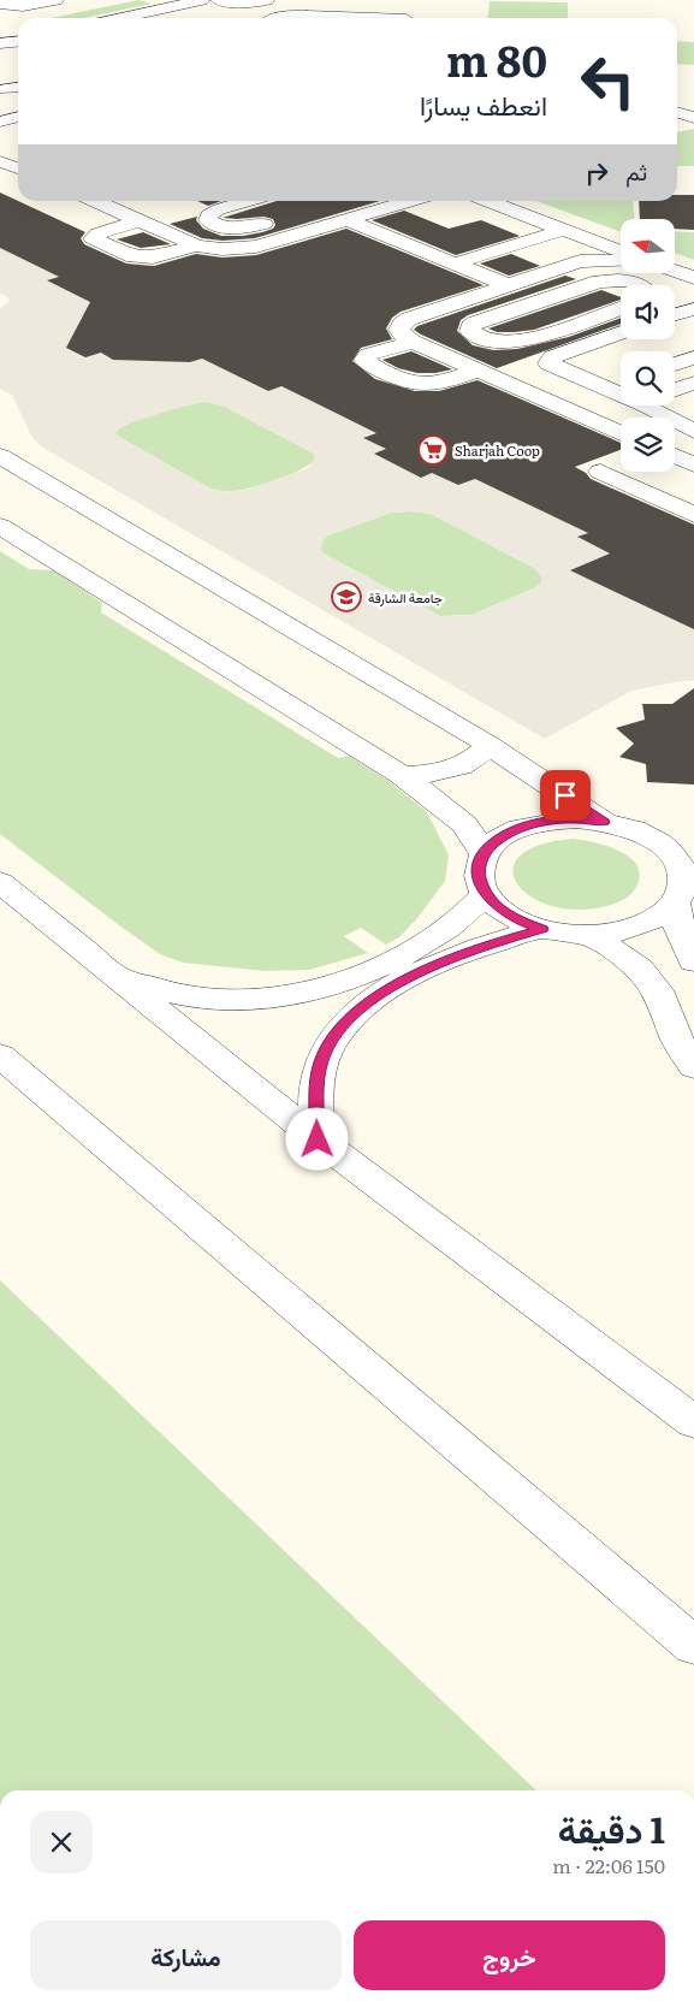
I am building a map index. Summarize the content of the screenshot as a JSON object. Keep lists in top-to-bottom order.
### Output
{
  "places": {
    "supermarket": ["Sharjah Coop"],
    "school or university": ["جامعة الشارقة"]
  },
  "north": "left",
  "page": {
    "turn": ["80 m", "انعطف يسارًا"],
    "then": "ثم",
    "heading": ["1 دقيقة", "150 m · 22:06"],
    "buttons": ["خروج", "مشاركة"]
  }
}
